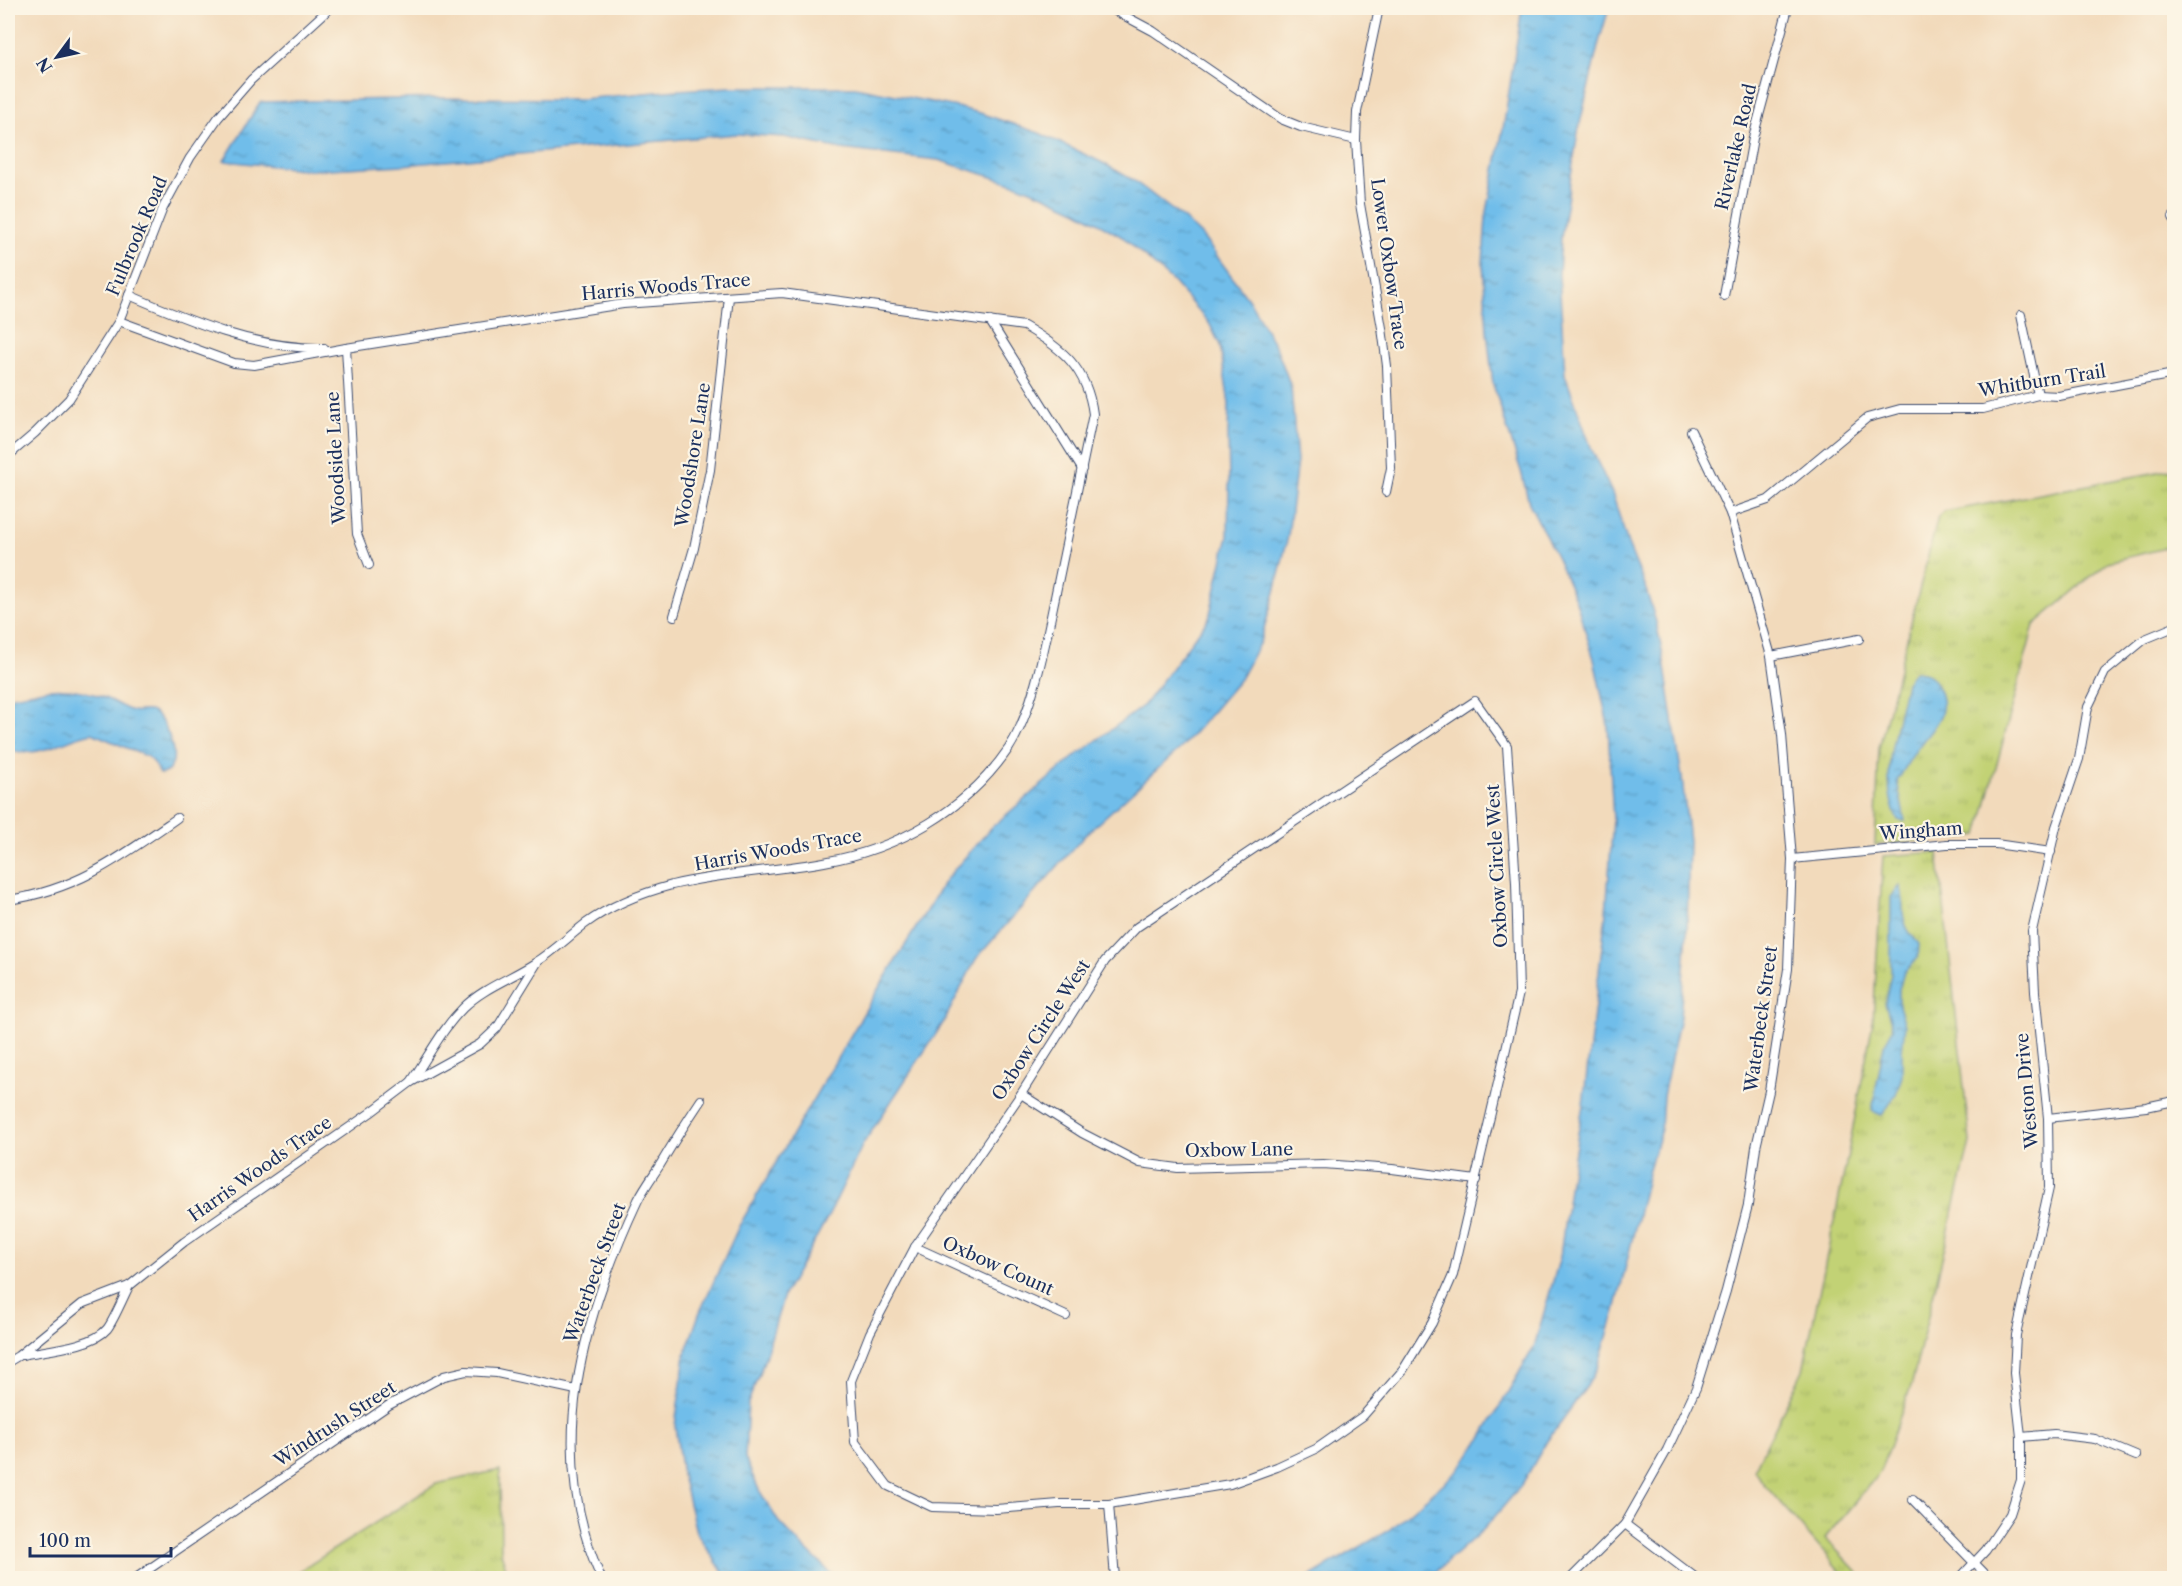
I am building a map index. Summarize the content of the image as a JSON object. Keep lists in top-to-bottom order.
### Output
{
  "streets": {
    "street": [
      "Riverlake Road",
      "Fulbrook Road",
      "Lower Oxbow Trace",
      "Harris Woods Trace",
      "Whitburn Trail",
      "Woodshore Lane",
      "Woodside Lane",
      "Wingham",
      "Oxbow Circle West",
      "Waterbeck Street",
      "Weston Drive",
      "Oxbow Lane",
      "Oxbow Count",
      "Windrush Street"
    ]
  },
  "crossings": [
    ["Fulbrook Road", "Harris Woods Trace"],
    ["Harris Woods Trace", "Woodshore Lane"],
    ["Harris Woods Trace", "Woodside Lane"],
    ["Whitburn Trail", "Waterbeck Street"],
    ["Wingham", "Waterbeck Street"],
    ["Wingham", "Weston Drive"],
    ["Oxbow Circle West", "Oxbow Lane"],
    ["Oxbow Circle West", "Oxbow Count"],
    ["Waterbeck Street", "Windrush Street"]
  ],
  "scale_bar": "100 m",
  "north": "bottom left"
}
